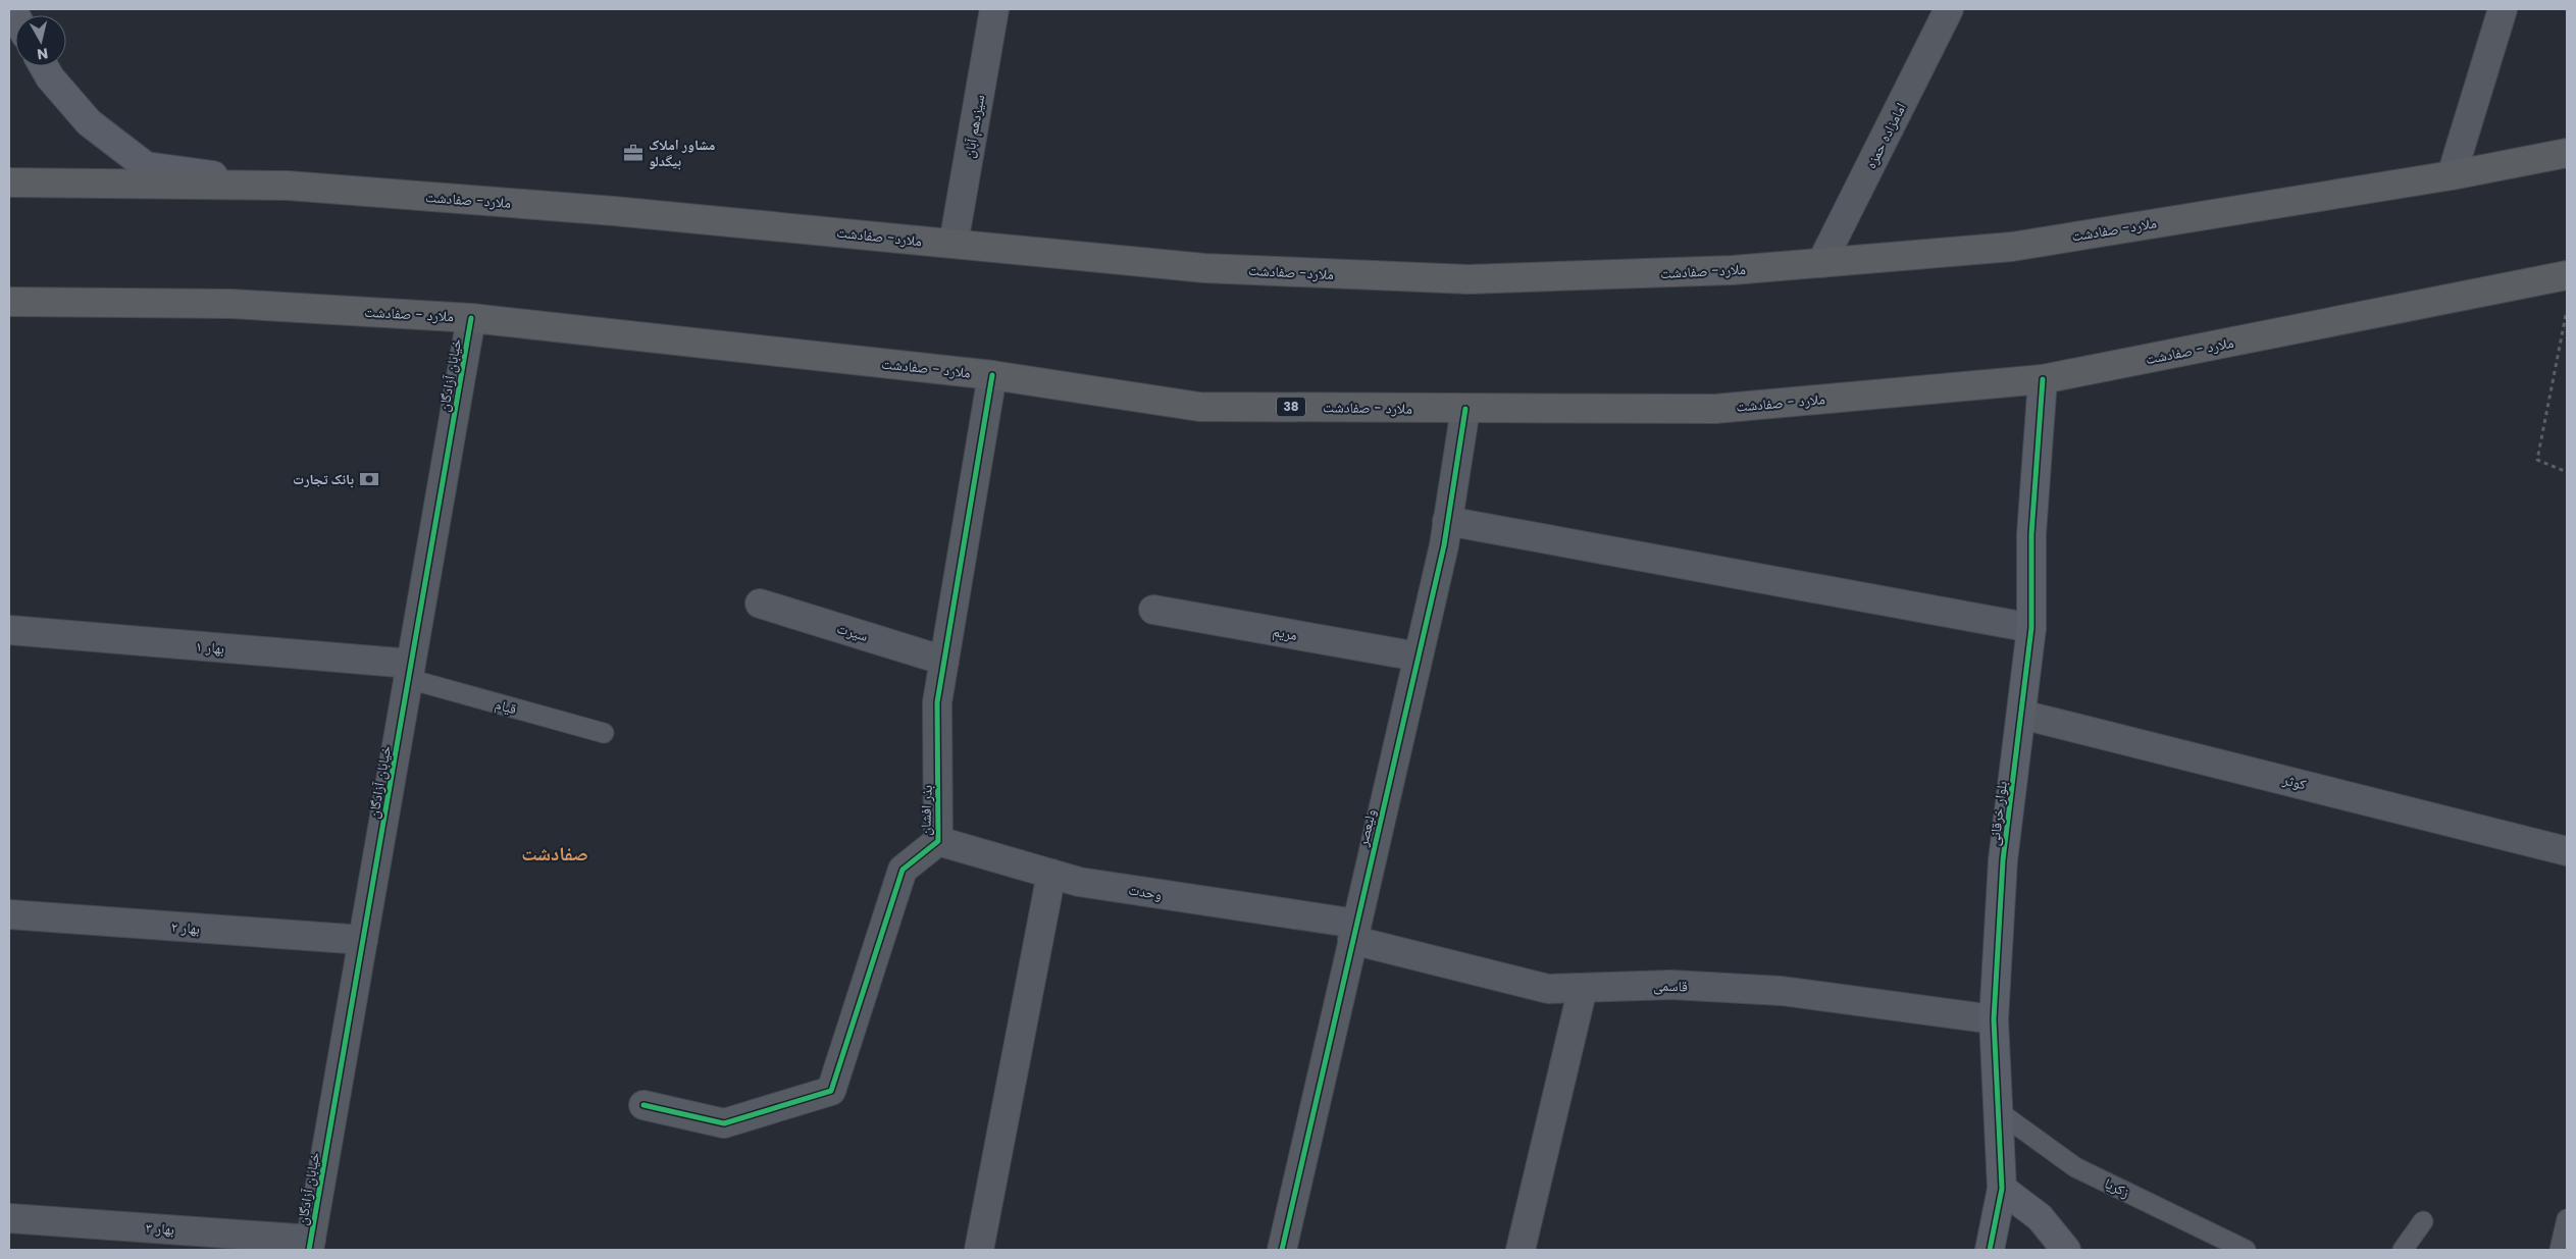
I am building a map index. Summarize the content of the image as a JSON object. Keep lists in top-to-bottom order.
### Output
{
  "streets": {
    "highway": ["ملارد- صفادشت", "ملارد - صفادشت", "38"],
    "street": [
      "سیزدهم آبان",
      "امامزاده حمزه",
      "خیابان آزادگان",
      "سیرت",
      "مریم",
      "بهار ۱",
      "کوثر",
      "بذر افشان",
      "بلوار خرقانی",
      "ولیعصر",
      "وحدت",
      "بهار ۲",
      "قاسمی",
      "بهار ۳"
    ],
    "lane": ["قیام", "زکریا"]
  },
  "crossings": [
    ["سیزدهم آبان", "ملارد- صفادشت"],
    ["امامزاده حمزه", "ملارد- صفادشت"],
    ["ملارد - صفادشت", "خیابان آزادگان"],
    ["ملارد - صفادشت", "بذر افشان"],
    ["ملارد - صفادشت", "بلوار خرقانی"],
    ["ملارد - صفادشت", "ولیعصر"],
    ["خیابان آزادگان", "بهار ۱"],
    ["خیابان آزادگان", "قیام"],
    ["خیابان آزادگان", "بهار ۲"],
    ["خیابان آزادگان", "بهار ۳"],
    ["سیرت", "بذر افشان"],
    ["مریم", "ولیعصر"],
    ["بهار ۱", "قیام"],
    ["کوثر", "بلوار خرقانی"],
    ["بذر افشان", "وحدت"],
    ["بلوار خرقانی", "قاسمی"],
    ["بلوار خرقانی", "زکریا"],
    ["ولیعصر", "وحدت"],
    ["ولیعصر", "قاسمی"],
    ["وحدت", "قاسمی"]
  ],
  "districts": ["صفادشت"],
  "places": {
    "office": ["مشاور املاک بیگدلو"],
    "bank": ["بانک تجارت"]
  },
  "north": "bottom"
}
